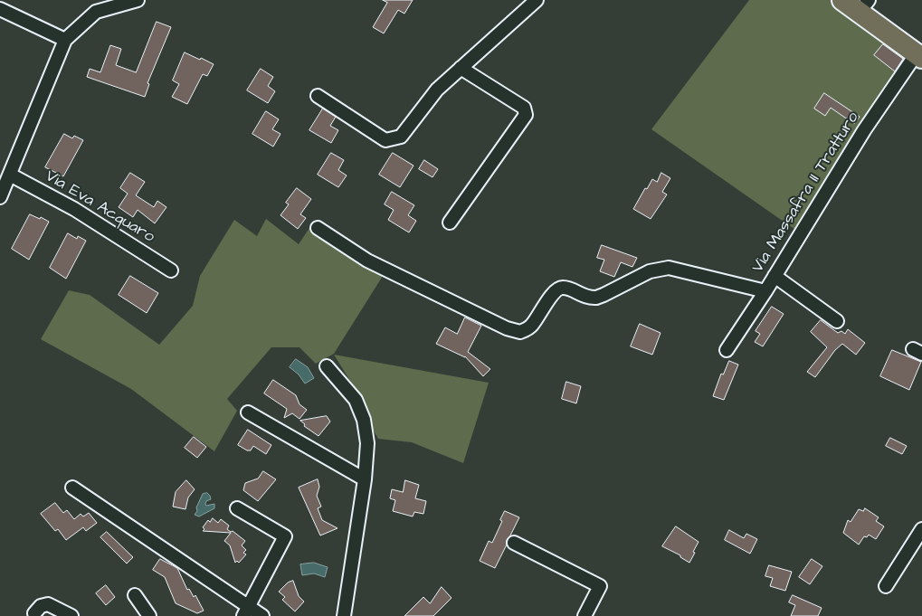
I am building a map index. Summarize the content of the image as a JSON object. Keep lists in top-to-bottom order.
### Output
{
  "streets": {
    "street": ["Via Massafra II Tratturo", "Via Eva Acquaro"]
  }
}
